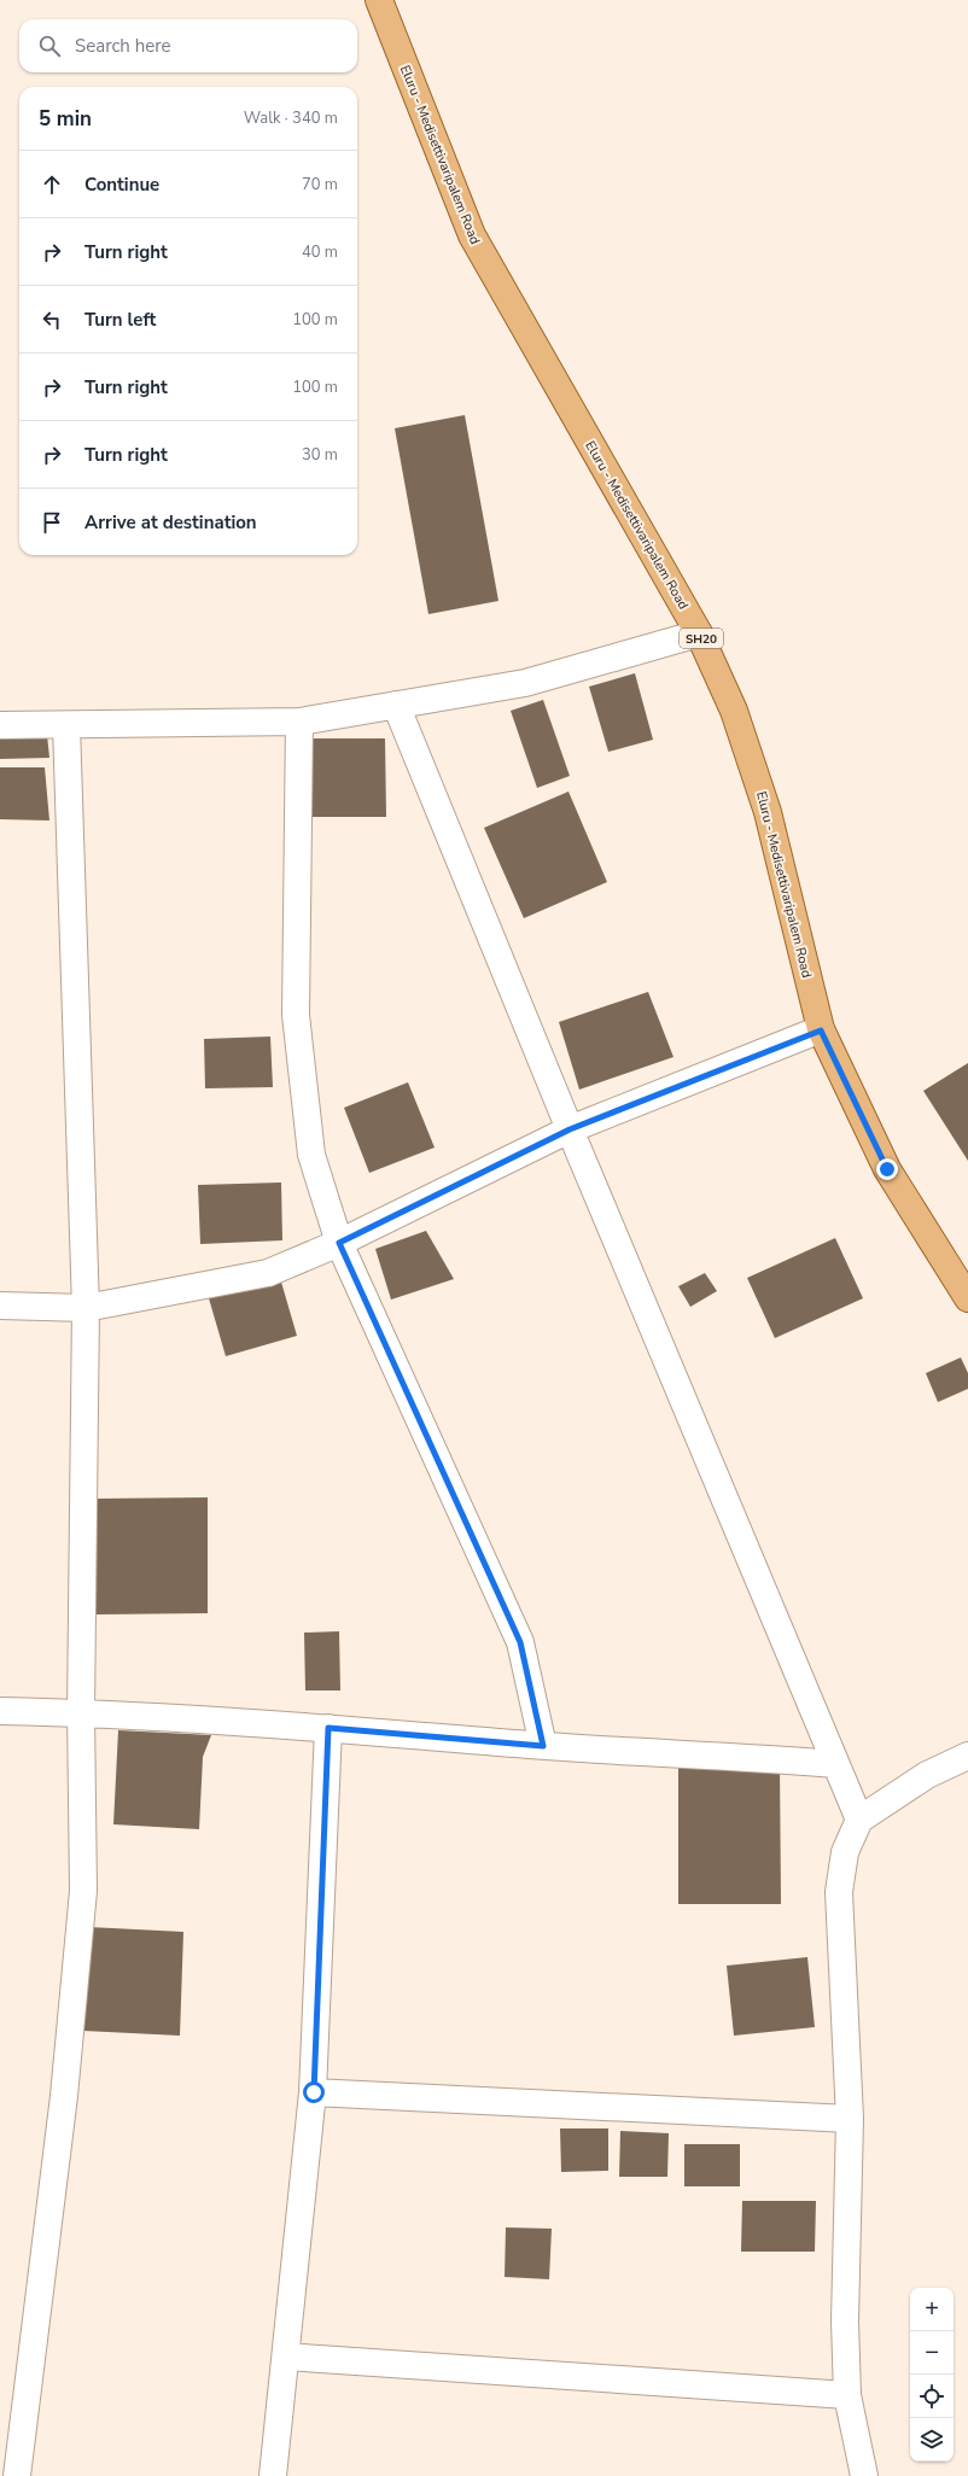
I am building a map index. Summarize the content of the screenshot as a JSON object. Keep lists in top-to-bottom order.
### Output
{
  "streets": {
    "main road": ["Eluru - Medisettivaripalem Road", "SH20"]
  },
  "page": {
    "search": "Search here",
    "heading": ["5 min", "Walk · 340 m"],
    "list": [
      ["Continue", "70 m"],
      ["Turn right", "40 m"],
      ["Turn left", "100 m"],
      ["Turn right", "100 m"],
      ["Turn right", "30 m"],
      "Arrive at destination"
    ],
    "map_buttons": ["+", "−"]
  }
}
